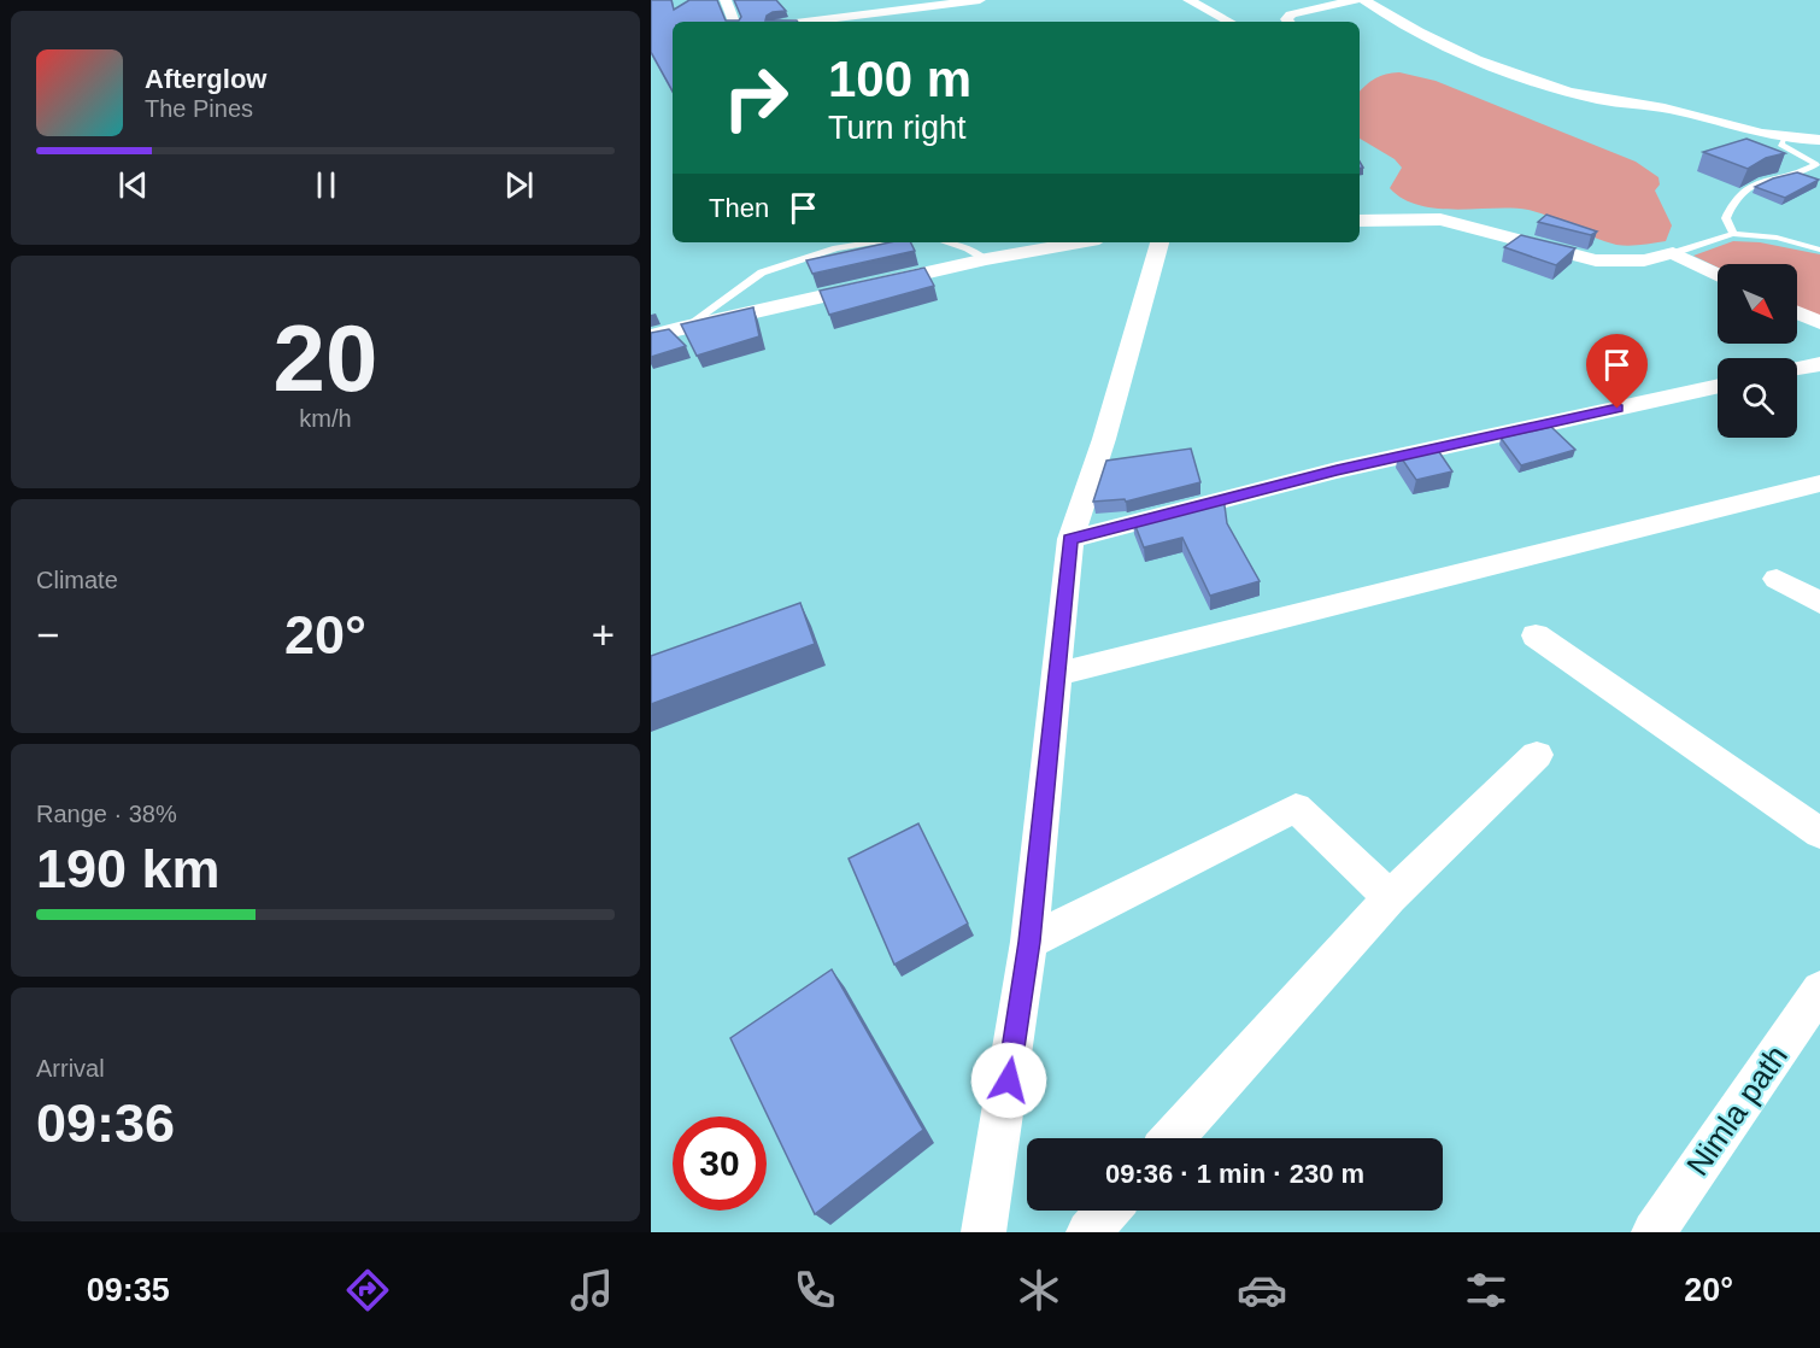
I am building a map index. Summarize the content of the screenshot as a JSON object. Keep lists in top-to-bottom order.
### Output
{
  "streets": {
    "street": ["Nimla path"]
  },
  "north": "bottom right",
  "page": {
    "turn": ["100 m", "Turn right"],
    "song": ["Afterglow", "The Pines"],
    "then": "Then",
    "tile": [
      ["20", "km/h"],
      "Climate",
      ["Range · 38%", "190 km"],
      ["Arrival", "09:36"]
    ],
    "heat": ["−", "20°", "+"],
    "limit": "30",
    "trip": "09:36 · 1 min · 230 m",
    "tabs": ["09:35", "20°"]
  }
}
